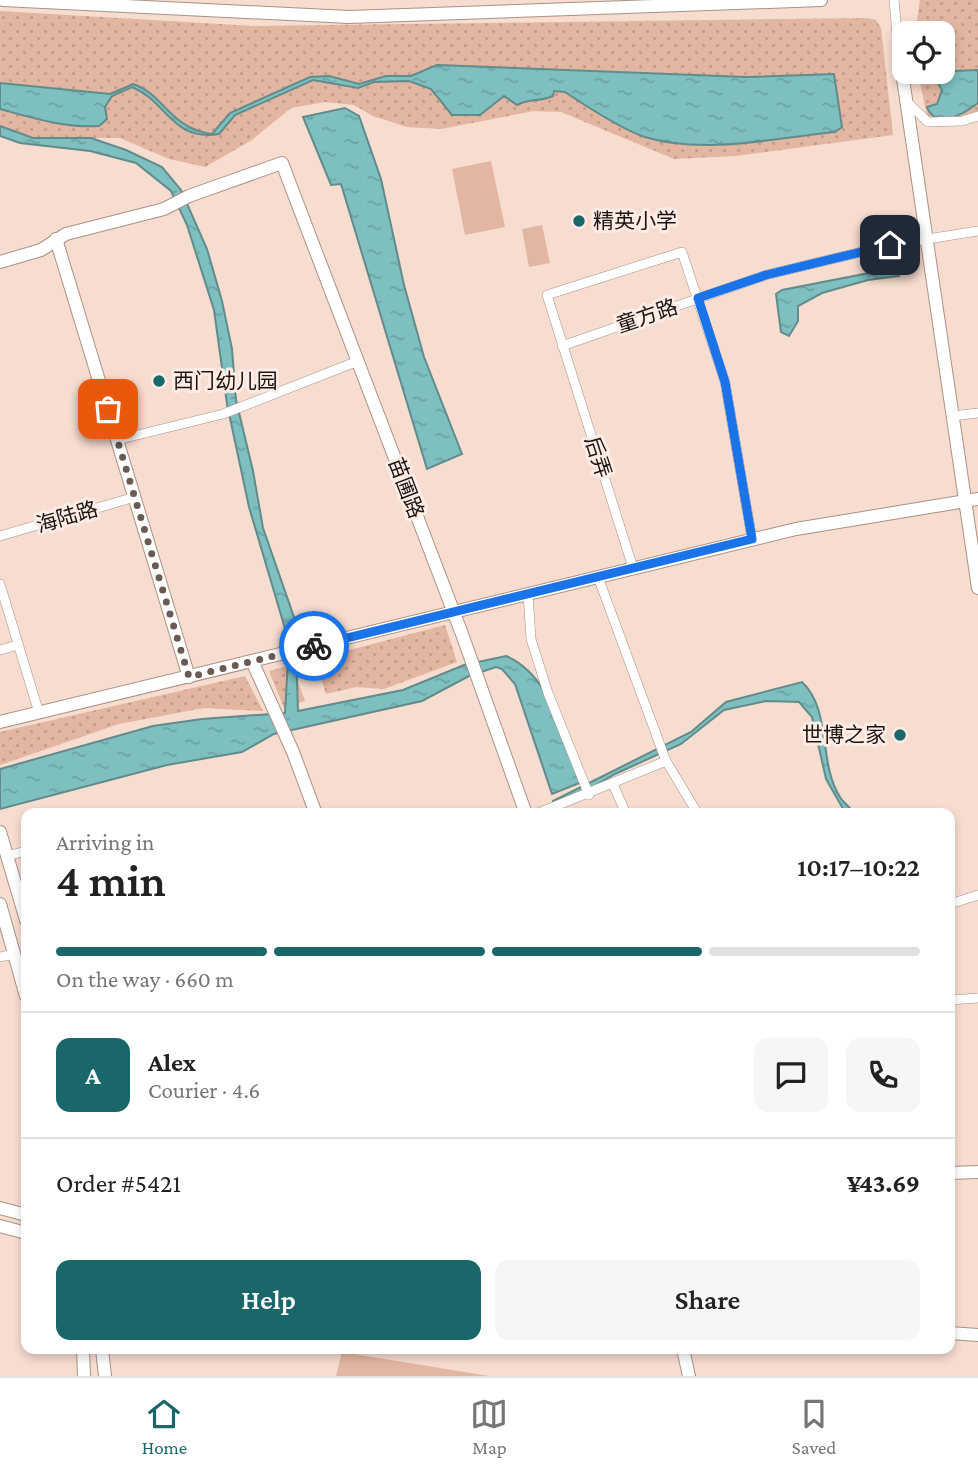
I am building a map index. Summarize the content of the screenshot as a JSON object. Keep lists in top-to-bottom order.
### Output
{
  "streets": {
    "street": [
      "童方路",
      "后弄",
      "苗圃路",
      "海陆路"
    ]
  },
  "crossings": [
    ["童方路", "后弄"]
  ],
  "places": ["精英小学", "西门幼儿园", "世博之家"],
  "page": {
    "heading": ["4 min", "Arriving in", "10:17–10:22"],
    "panel": [
      "Alex",
      "Courier · 4.6",
      "Order #5421",
      "¥43.69"
    ],
    "bar": "On the way · 660 m",
    "round": "A",
    "buttons": ["Help", "Share"],
    "tabs": ["Home", "Map", "Saved"]
  }
}
